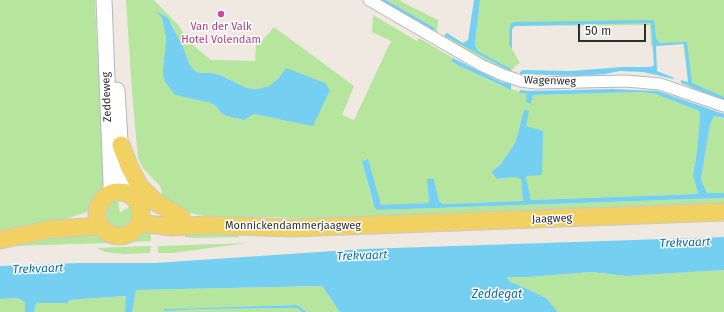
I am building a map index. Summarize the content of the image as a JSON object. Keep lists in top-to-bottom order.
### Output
{
  "streets": {
    "main road": ["Zeddeweg", "Jaagweg", "Monnickendammerjaagweg"],
    "street": ["Wagenweg"]
  },
  "crossings": [
    ["Zeddeweg", "Monnickendammerjaagweg"],
    ["Jaagweg", "Monnickendammerjaagweg"]
  ],
  "water": ["Trekvaart", "Zeddegat"],
  "places": ["Van der Valk Hotel Volendam"],
  "scale_bar": "50 m"
}
